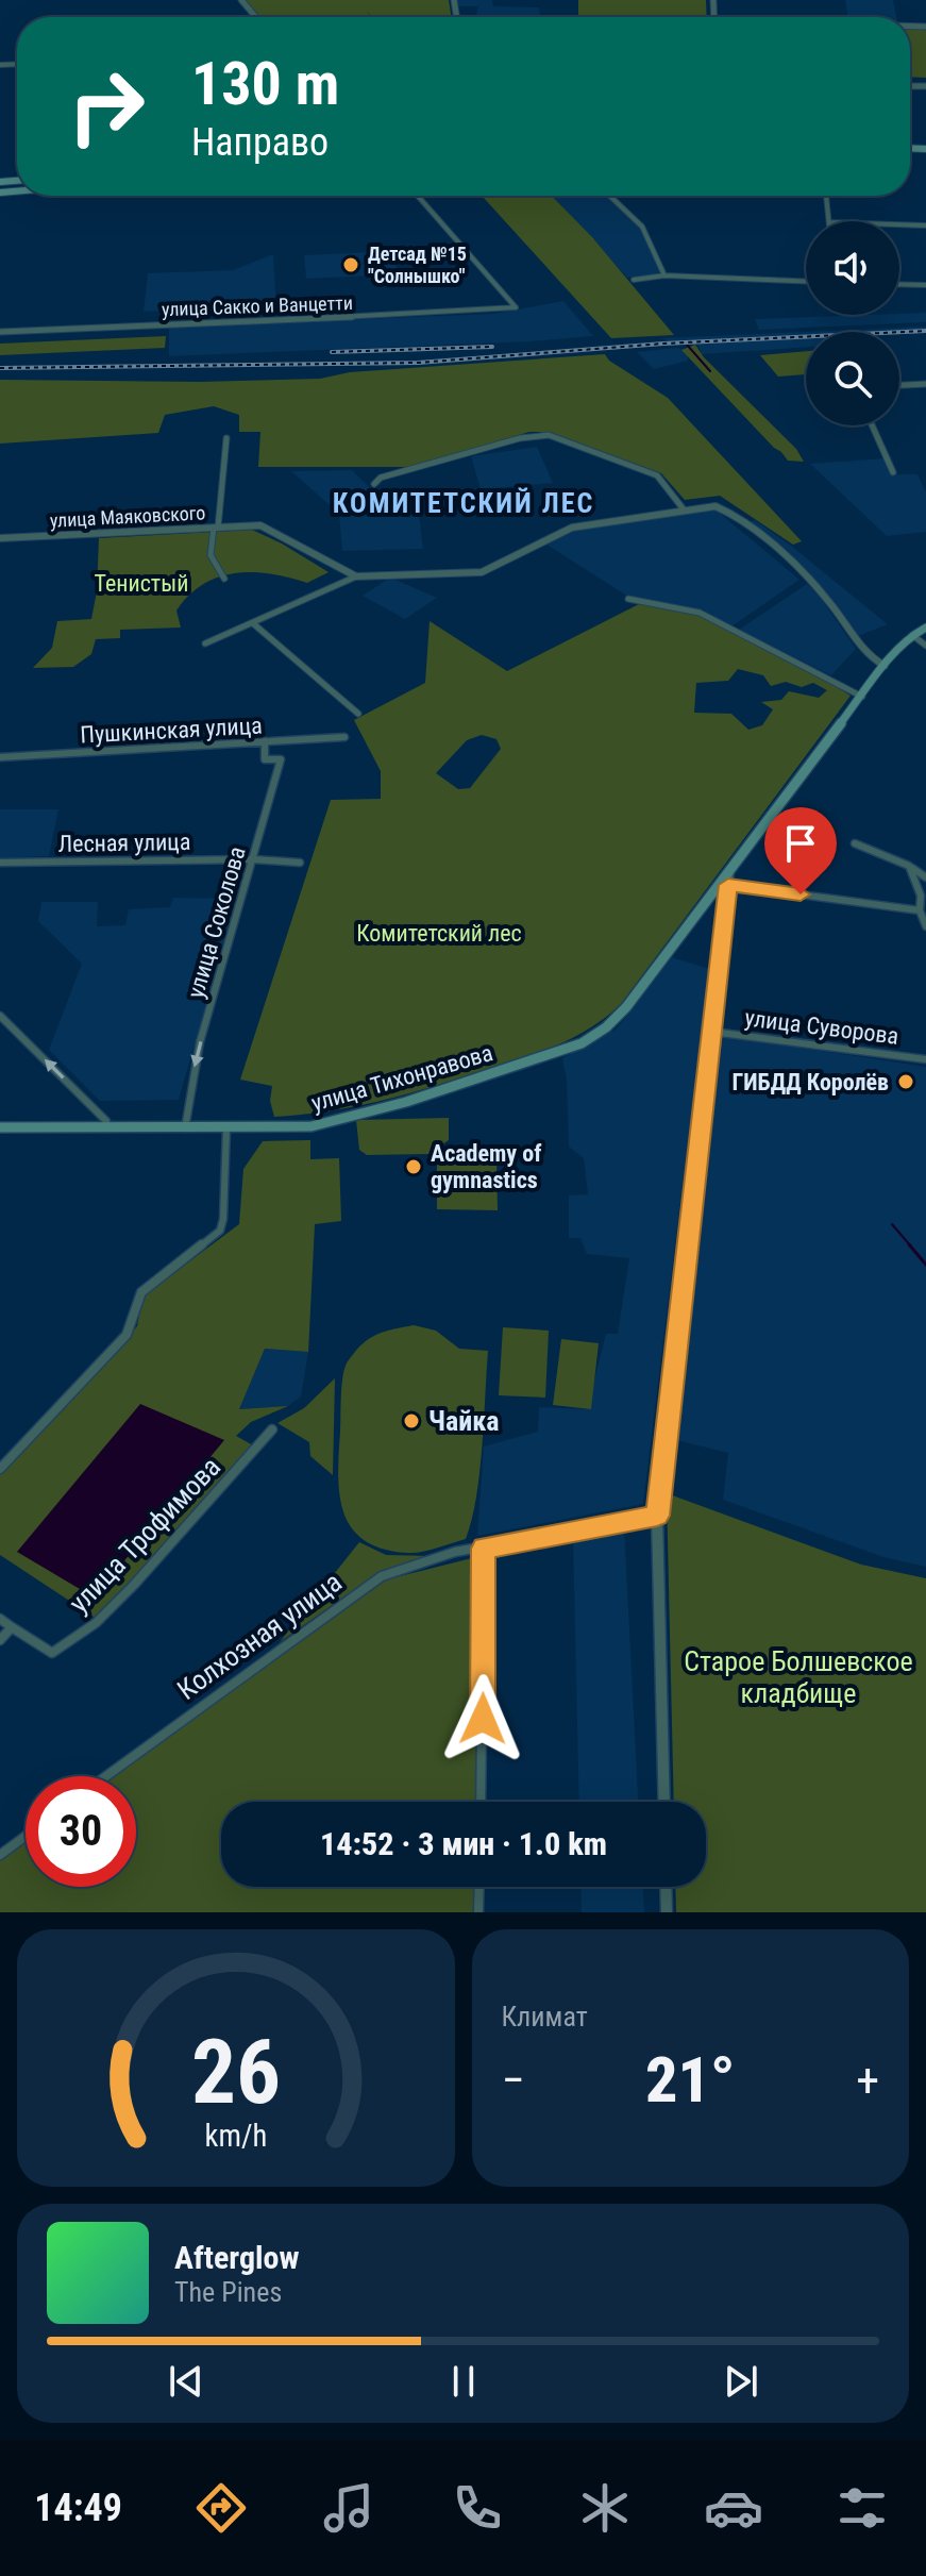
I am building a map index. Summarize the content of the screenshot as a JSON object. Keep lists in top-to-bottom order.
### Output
{
  "streets": {
    "main road": ["улица Тихонравова"],
    "street": [
      "улица Сакко и Ванцетти",
      "улица Маяковского",
      "Пушкинская улица",
      "Лесная улица",
      "улица Соколова",
      "улица Суворова",
      "улица Трофимова",
      "Колхозная улица"
    ]
  },
  "crossings": [
    ["Пушкинская улица", "улица Соколова"],
    ["Лесная улица", "улица Соколова"],
    ["улица Соколова", "улица Тихонравова"]
  ],
  "one_way": ["улица Соколова"],
  "districts": ["КОМИТЕТСКИЙ ЛЕС"],
  "parks": ["Тенистый", "Комитетский лес", "Старое Болшевское кладбище"],
  "places": [
    "Детсад №15 \"Солнышко\"",
    "ГИБДД Королёв",
    "Academy of gymnastics",
    "Чайка"
  ],
  "page": {
    "turn": ["130 m", "Направо"],
    "limit": "30",
    "trip": "14:52 · 3 мин · 1.0 km",
    "tile": "Климат",
    "heat": ["−", "21°", "+"],
    "song": ["Afterglow", "The Pines"],
    "tabs": "14:49",
    "gauge": ["26", "km/h"]
  }
}
